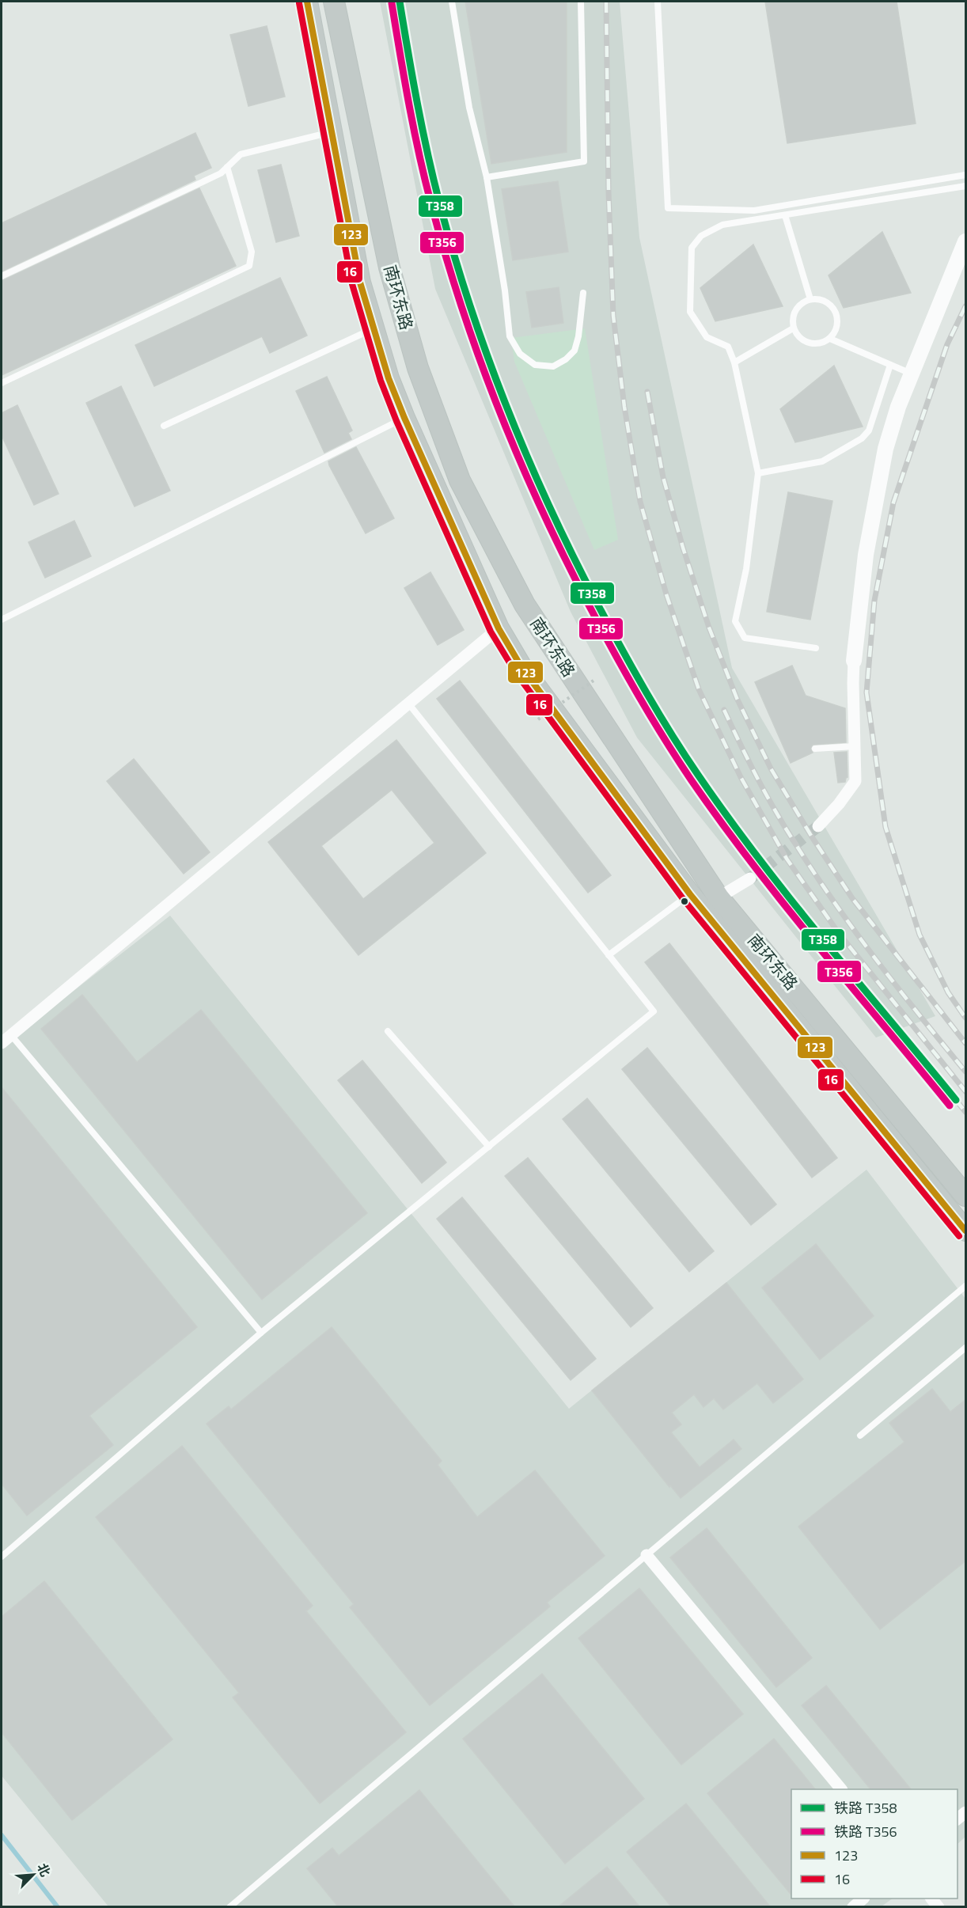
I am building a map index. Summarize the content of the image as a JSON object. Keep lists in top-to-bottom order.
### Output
{
  "streets": {
    "highway": ["南环东路"]
  },
  "lines": [
    "rail line T358",
    "transit line 123",
    "rail line T356",
    "transit line 16"
  ],
  "legend": [
    "铁路 T358",
    "铁路 T356",
    "123",
    "16"
  ],
  "north": "top right"
}
